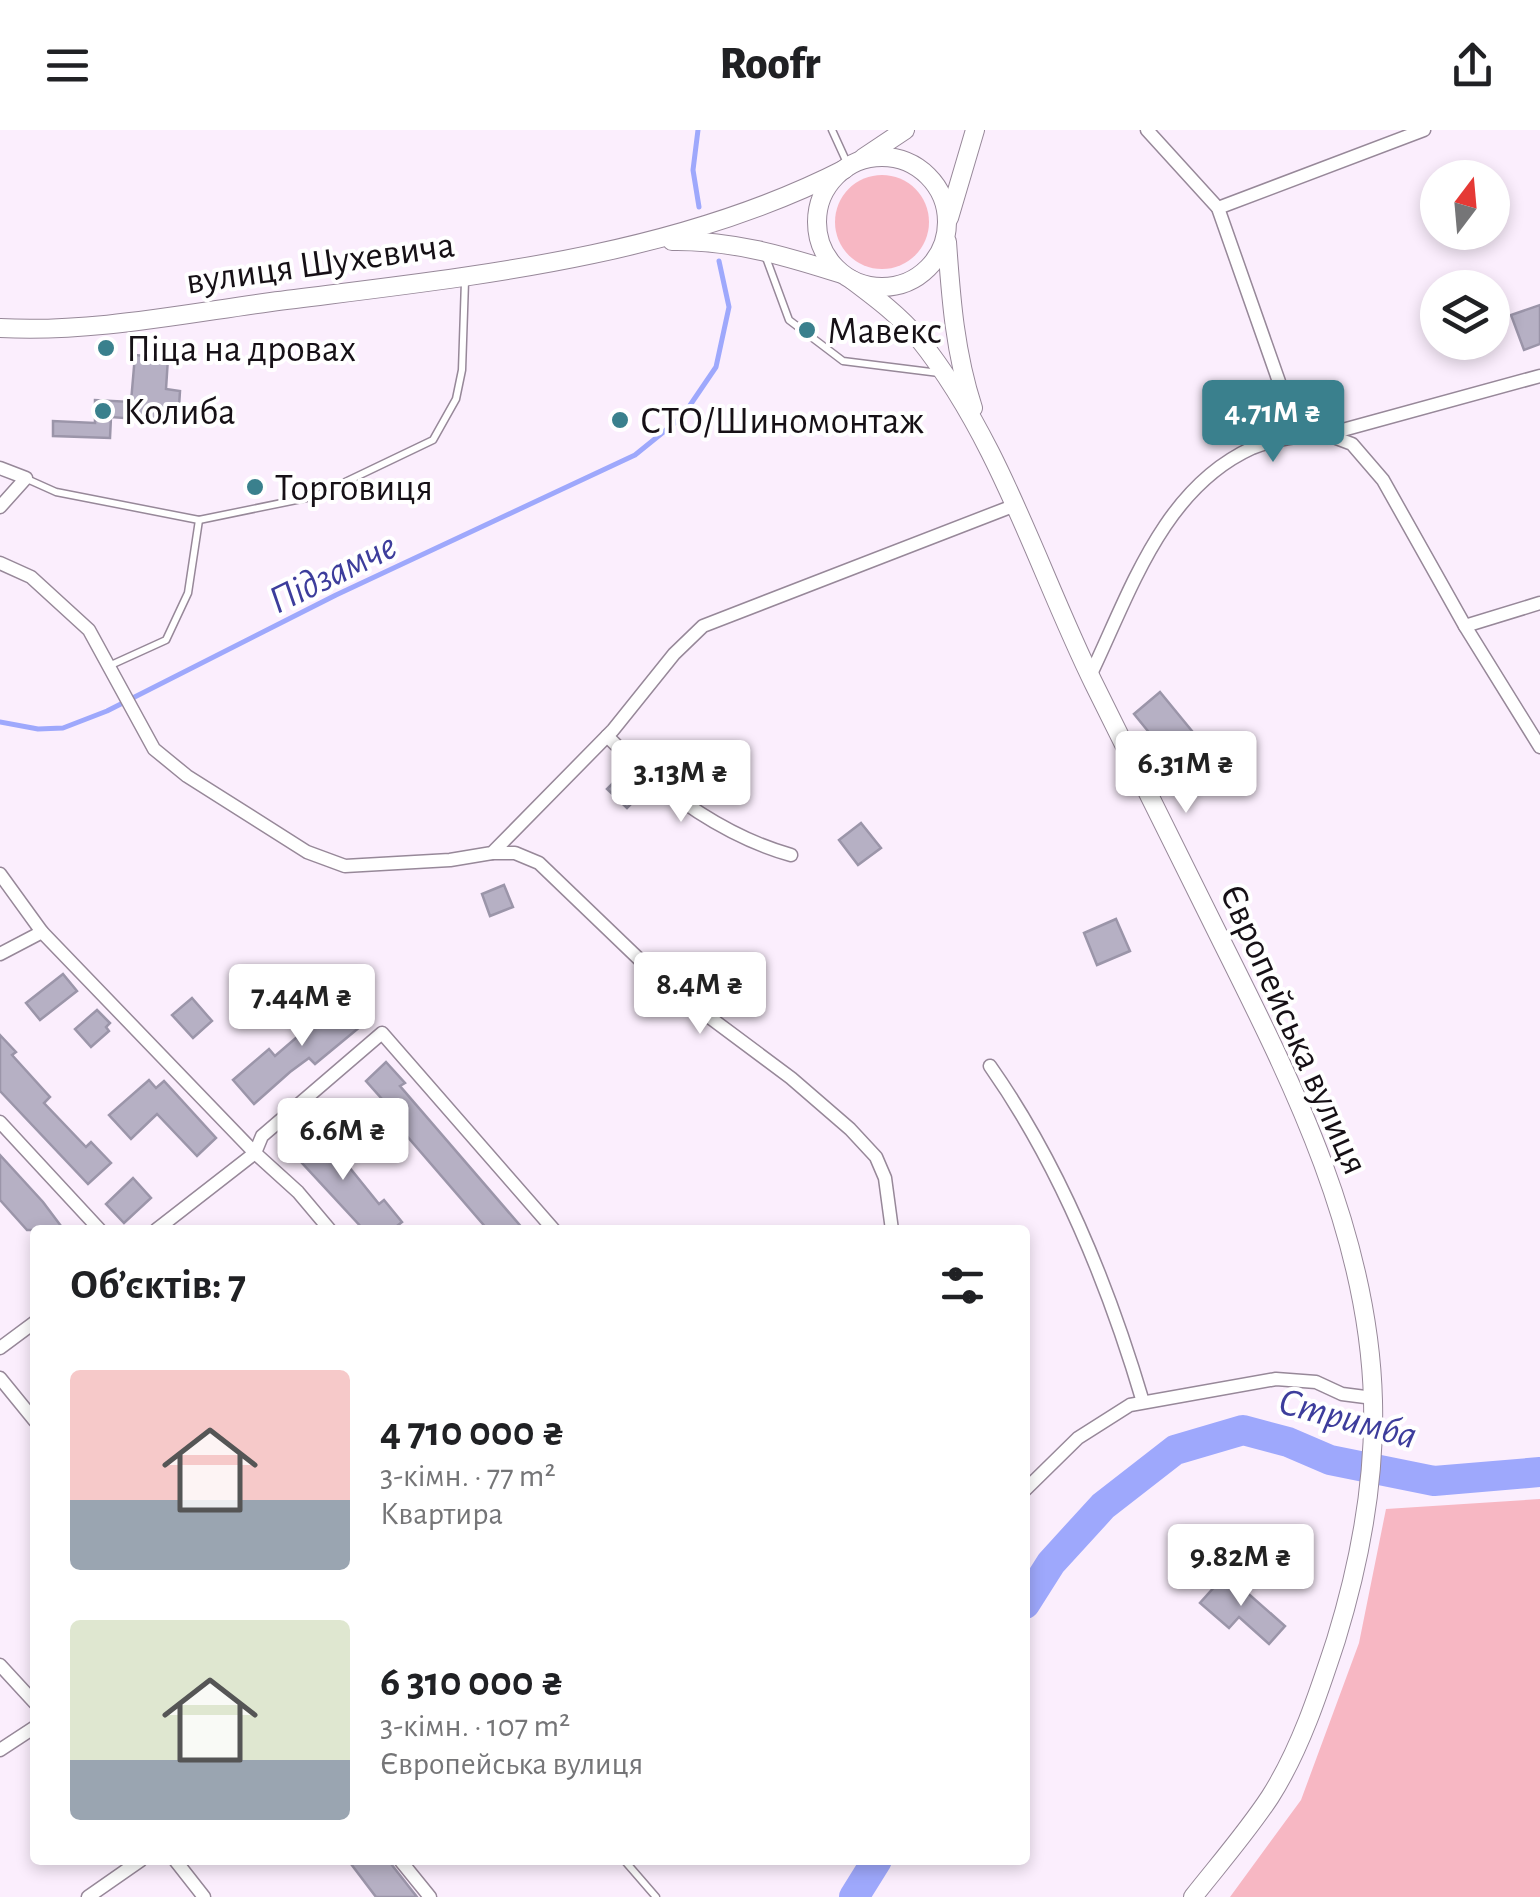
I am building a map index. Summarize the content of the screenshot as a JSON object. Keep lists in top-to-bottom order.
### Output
{
  "streets": {
    "main road": ["вулиця Шухевича", "Європейська вулиця"]
  },
  "water": ["Підзамче", "Стримба"],
  "places": [
    "Мавекс",
    "Піца на дровах",
    "Колиба",
    "СТО/Шиномонтаж",
    "Торговиця"
  ],
  "north": "top",
  "page": {
    "header": "Roofr",
    "price": [
      "4.71M ₴",
      "6.31M ₴",
      "3.13M ₴",
      "8.4M ₴",
      "7.44M ₴",
      "6.6M ₴",
      "9.82M ₴"
    ],
    "heading": "Об’єктів: 7",
    "list": [
      {
        "name": "4 710 000 ₴",
        "note": "3-кімн. · 77 m² · Квартира"
      },
      {
        "name": "6 310 000 ₴",
        "note": "3-кімн. · 107 m² · Європейська вулиця"
      }
    ]
  }
}
